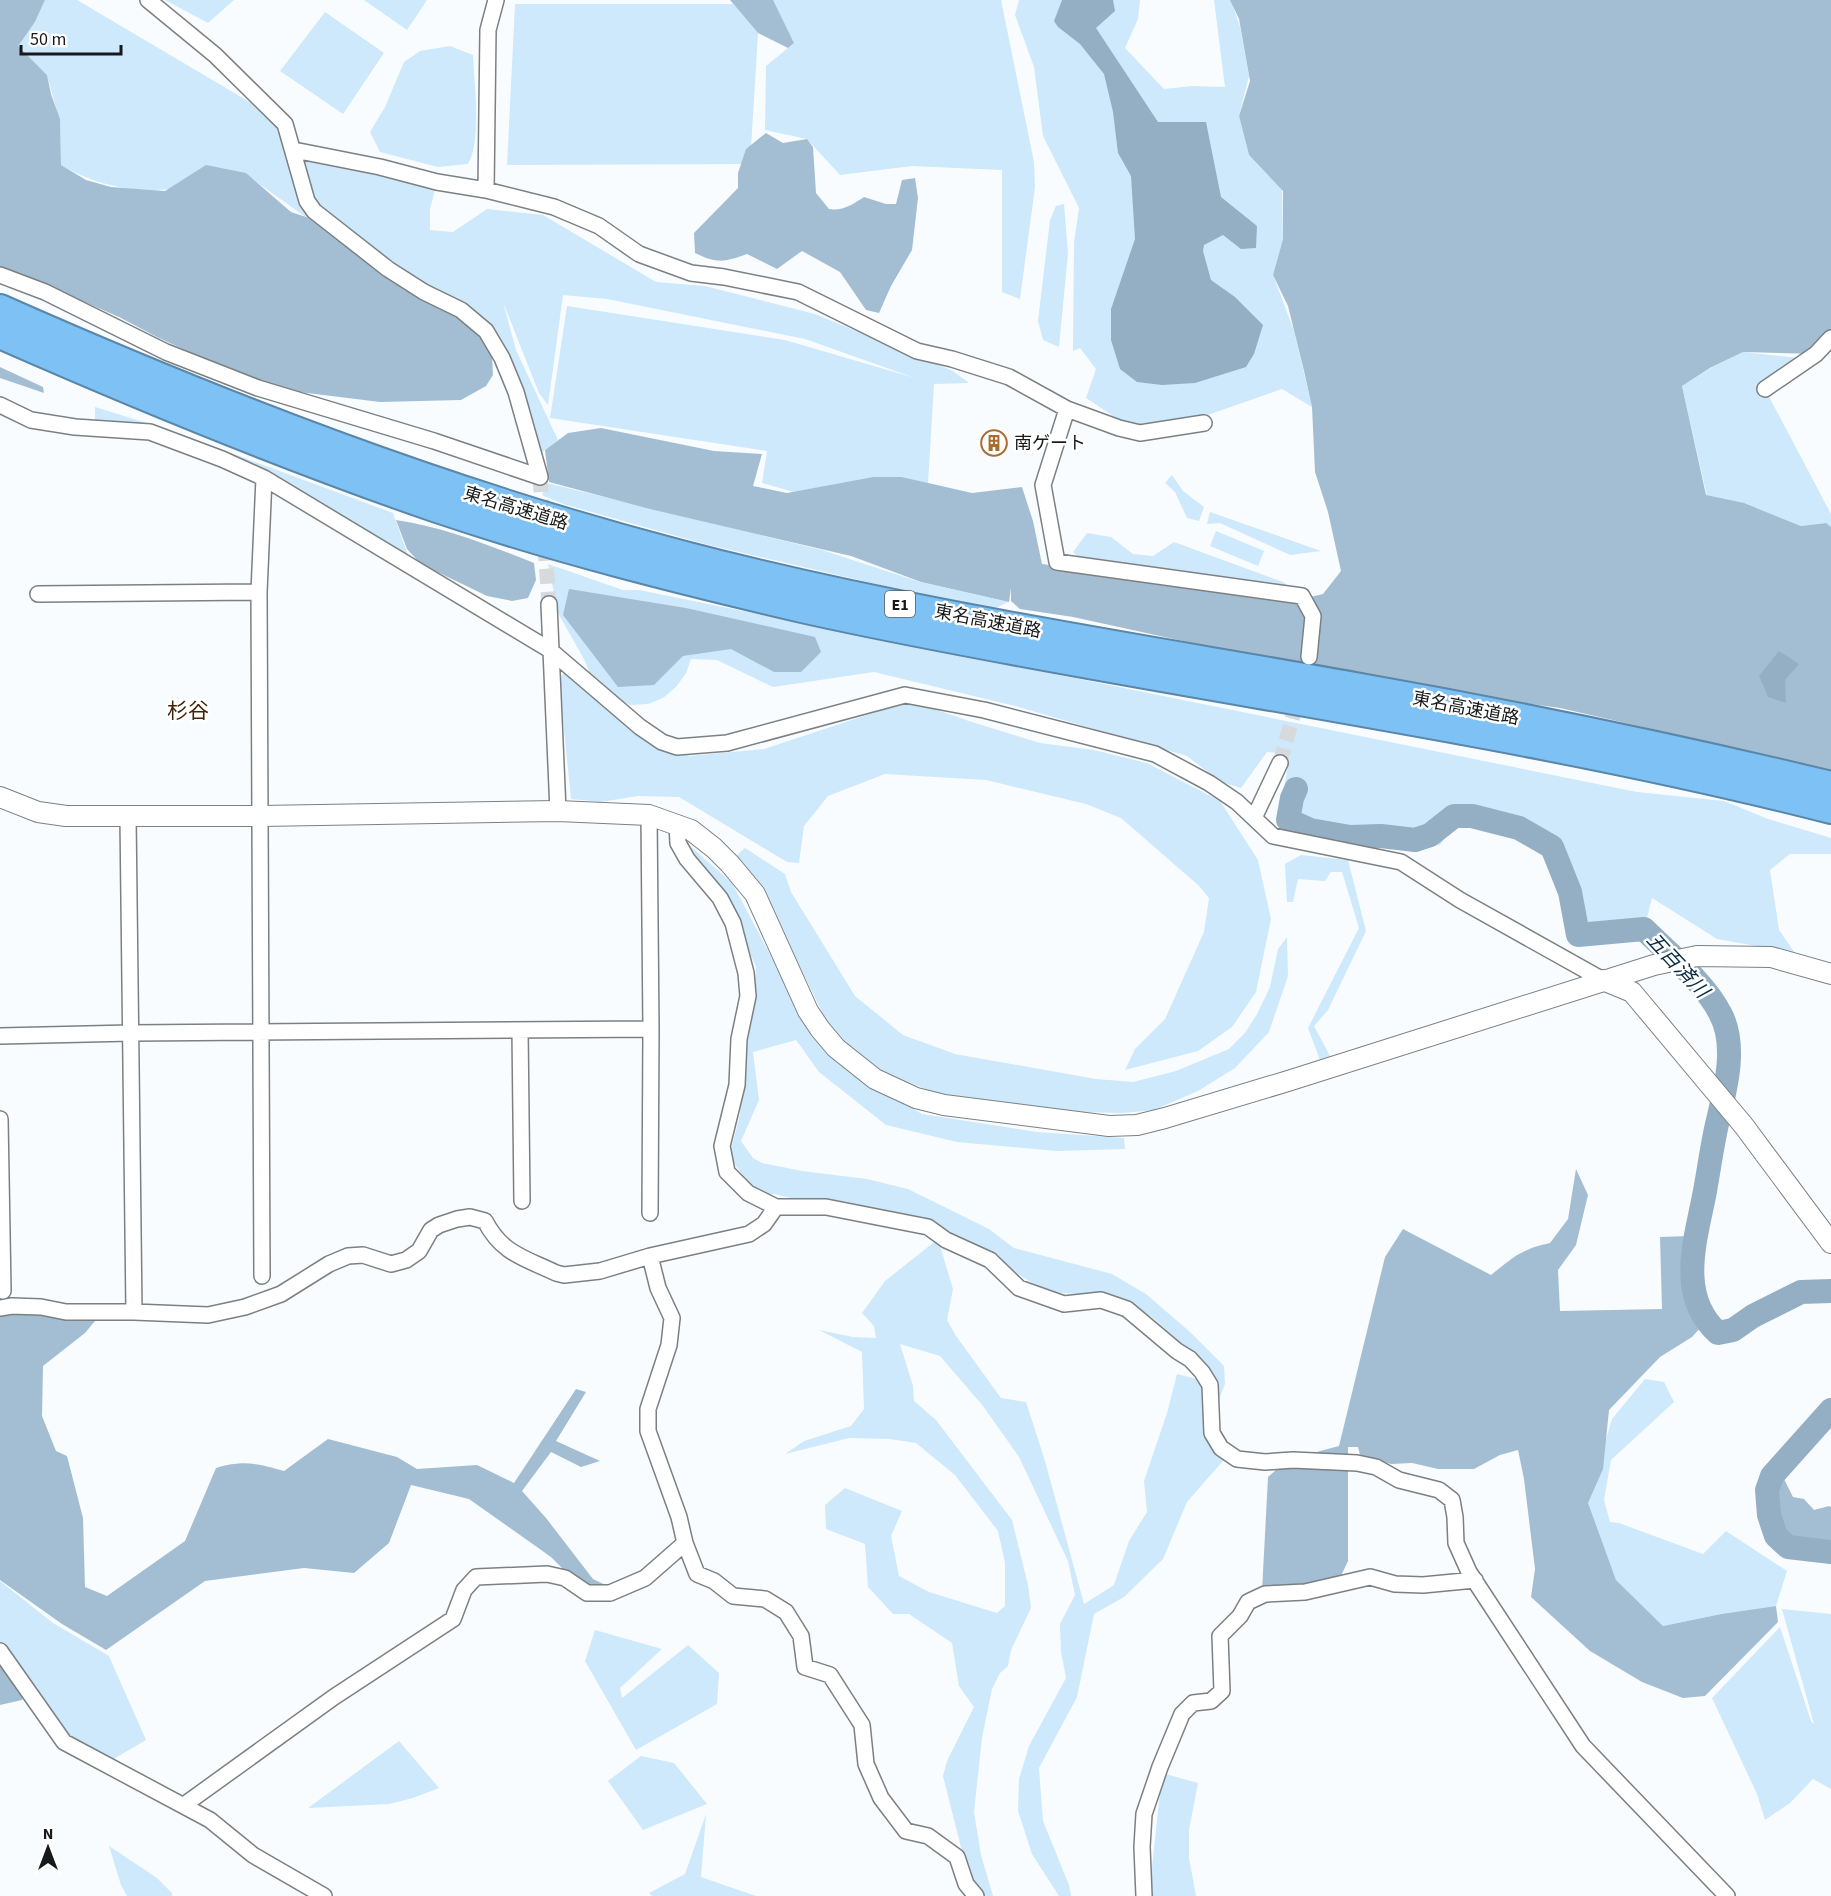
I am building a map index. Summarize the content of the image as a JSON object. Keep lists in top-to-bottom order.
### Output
{
  "streets": {
    "highway": ["東名高速道路", "E1"]
  },
  "districts": ["杉谷"],
  "water": ["五百済川"],
  "places": {
    "building": ["南ゲート"]
  },
  "scale_bar": "50 m",
  "north": "top"
}
